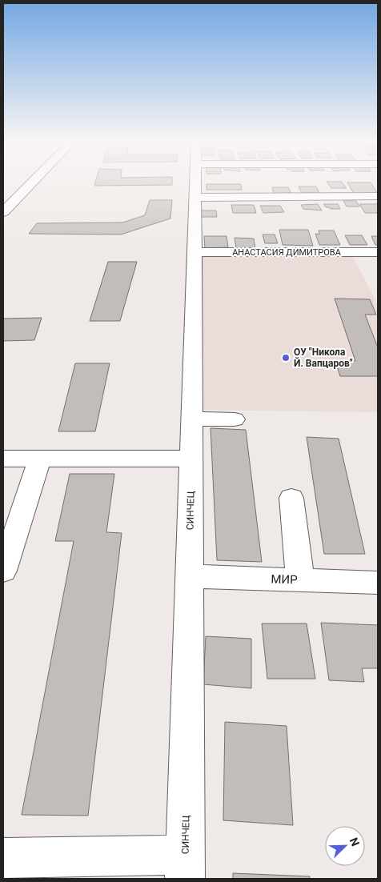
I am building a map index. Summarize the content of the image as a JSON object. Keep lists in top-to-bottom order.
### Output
{
  "streets": {
    "street": ["АНАСТАСИЯ ДИМИТРОВА", "СИНЧЕЦ", "МИР"]
  },
  "crossings": [
    ["АНАСТАСИЯ ДИМИТРОВА", "СИНЧЕЦ"],
    ["СИНЧЕЦ", "МИР"]
  ],
  "places": ["ОУ \"Никола Й. Вапцаров\""],
  "north": "top right"
}
